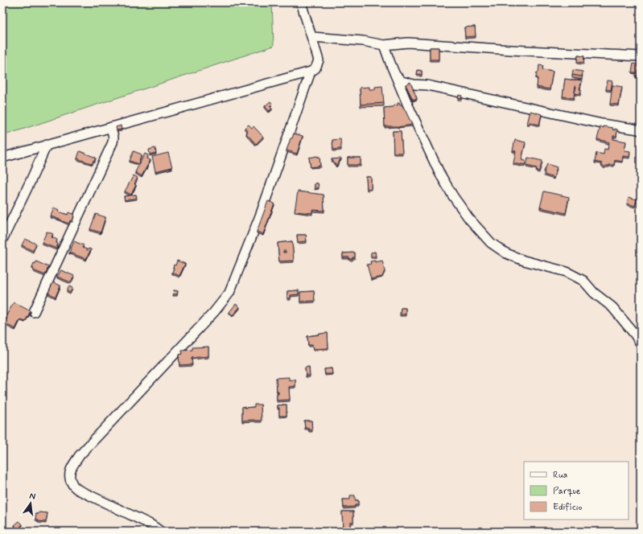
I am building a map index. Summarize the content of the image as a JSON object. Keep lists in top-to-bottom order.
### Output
{
  "legend": ["Rua", "Parque", "Edifício"],
  "north": "top"
}
